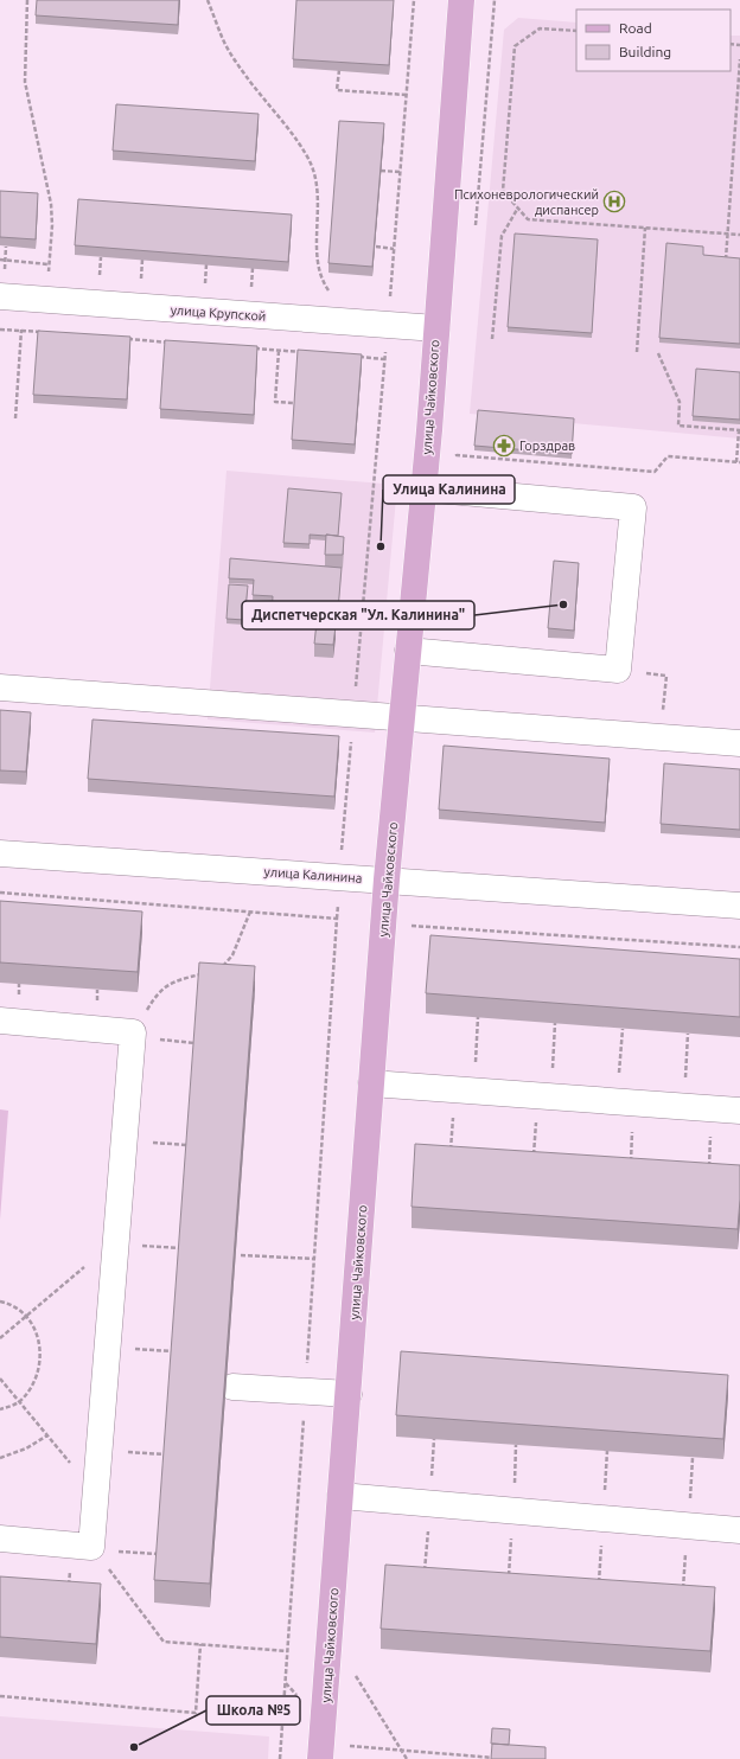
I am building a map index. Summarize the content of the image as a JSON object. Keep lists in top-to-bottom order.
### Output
{
  "streets": {
    "main road": ["улица Чайковского"],
    "street": ["улица Крупской", "улица Калинина"]
  },
  "crossings": [
    ["улица Крупской", "улица Чайковского"],
    ["улица Чайковского", "улица Калинина"]
  ],
  "places": {
    "hospital": ["Психоневрологический диспансер"],
    "pharmacy": ["Горздрав"],
    "other": ["Улица Калинина", "Диспетчерская \"Ул. Калинина\"", "Школа №5"]
  },
  "legend": ["Road", "Building"]
}
